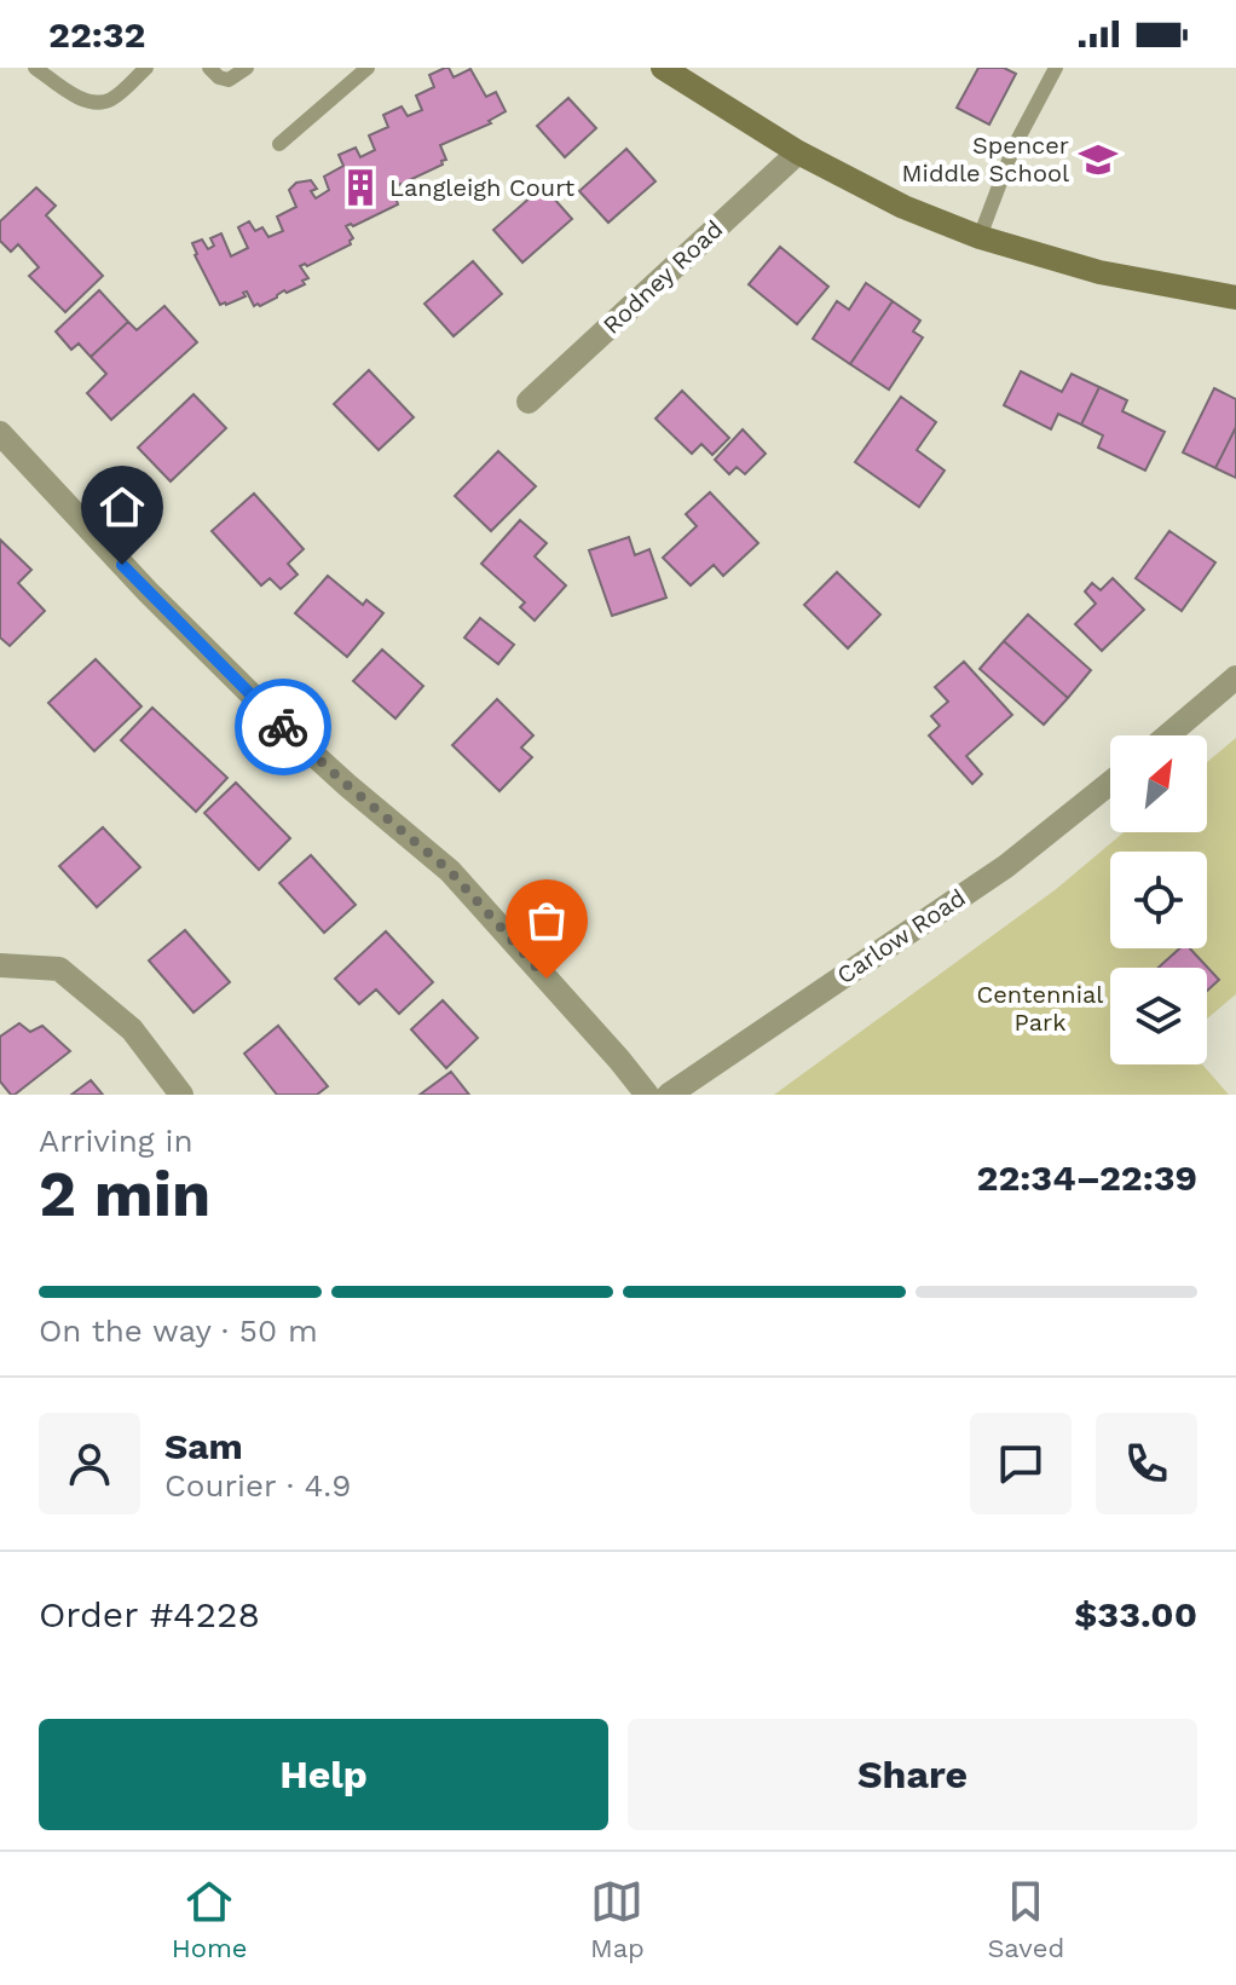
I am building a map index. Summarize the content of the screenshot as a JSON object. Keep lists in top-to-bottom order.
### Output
{
  "streets": {
    "street": ["Rodney Road", "Carlow Road"]
  },
  "parks": ["Centennial Park"],
  "places": {
    "school or university": ["Spencer Middle School"],
    "building": ["Langleigh Court"]
  },
  "north": "top right",
  "page": {
    "status": "22:32",
    "heading": ["2 min", "Arriving in", "22:34–22:39"],
    "panel": [
      "Sam",
      "Courier · 4.9",
      "Order #4228",
      "$33.00"
    ],
    "bar": "On the way · 50 m",
    "buttons": ["Help", "Share"],
    "tabs": ["Home", "Map", "Saved"]
  }
}
